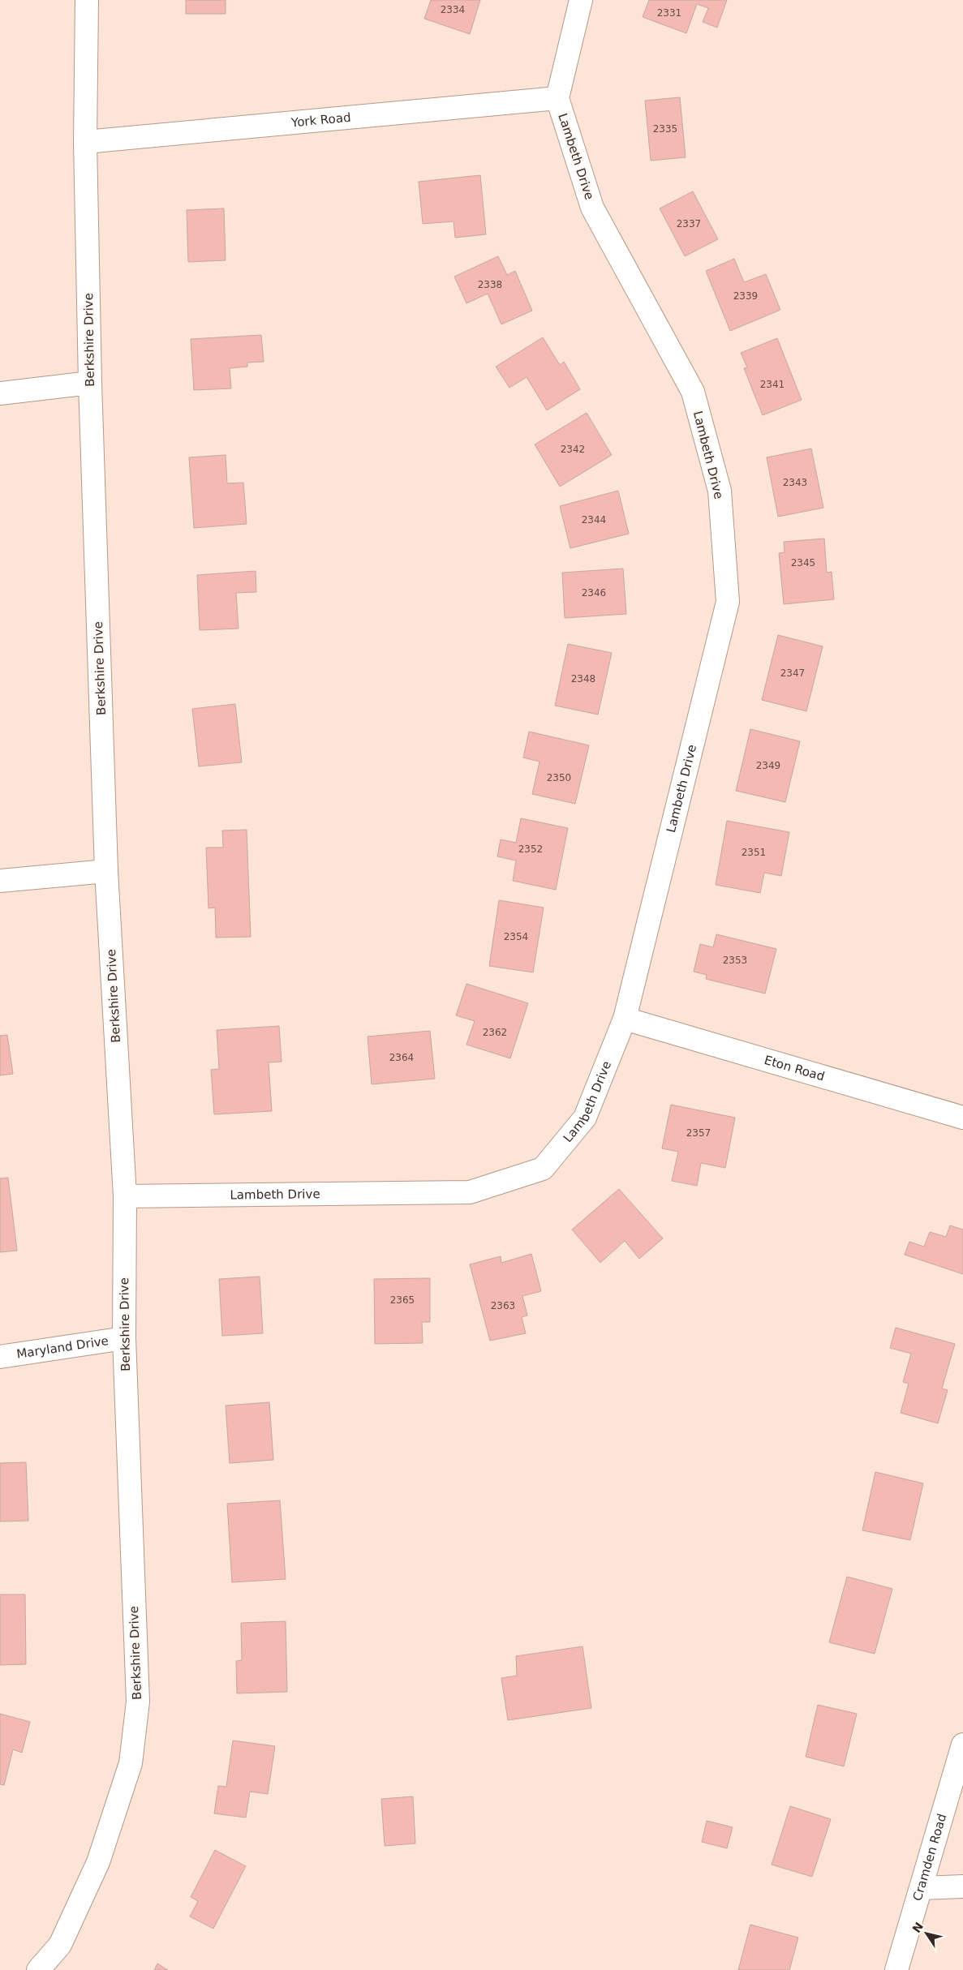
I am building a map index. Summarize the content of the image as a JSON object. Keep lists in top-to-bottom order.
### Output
{
  "streets": {
    "street": [
      "York Road",
      "Lambeth Drive",
      "Berkshire Drive",
      "Eton Road",
      "Maryland Drive",
      "Cramden Road"
    ]
  },
  "crossings": [
    ["York Road", "Lambeth Drive"],
    ["York Road", "Berkshire Drive"],
    ["Lambeth Drive", "Berkshire Drive"],
    ["Lambeth Drive", "Eton Road"],
    ["Berkshire Drive", "Maryland Drive"]
  ],
  "house_numbers": [
    "2334",
    "2331",
    "2335",
    "2337",
    "2338",
    "2339",
    "2341",
    "2342",
    "2343",
    "2344",
    "2345",
    "2346",
    "2347",
    "2348",
    "2349",
    "2350",
    "2352",
    "2351",
    "2354",
    "2353",
    "2362",
    "2364",
    "2357",
    "2365",
    "2363"
  ],
  "north": "top left"
}
